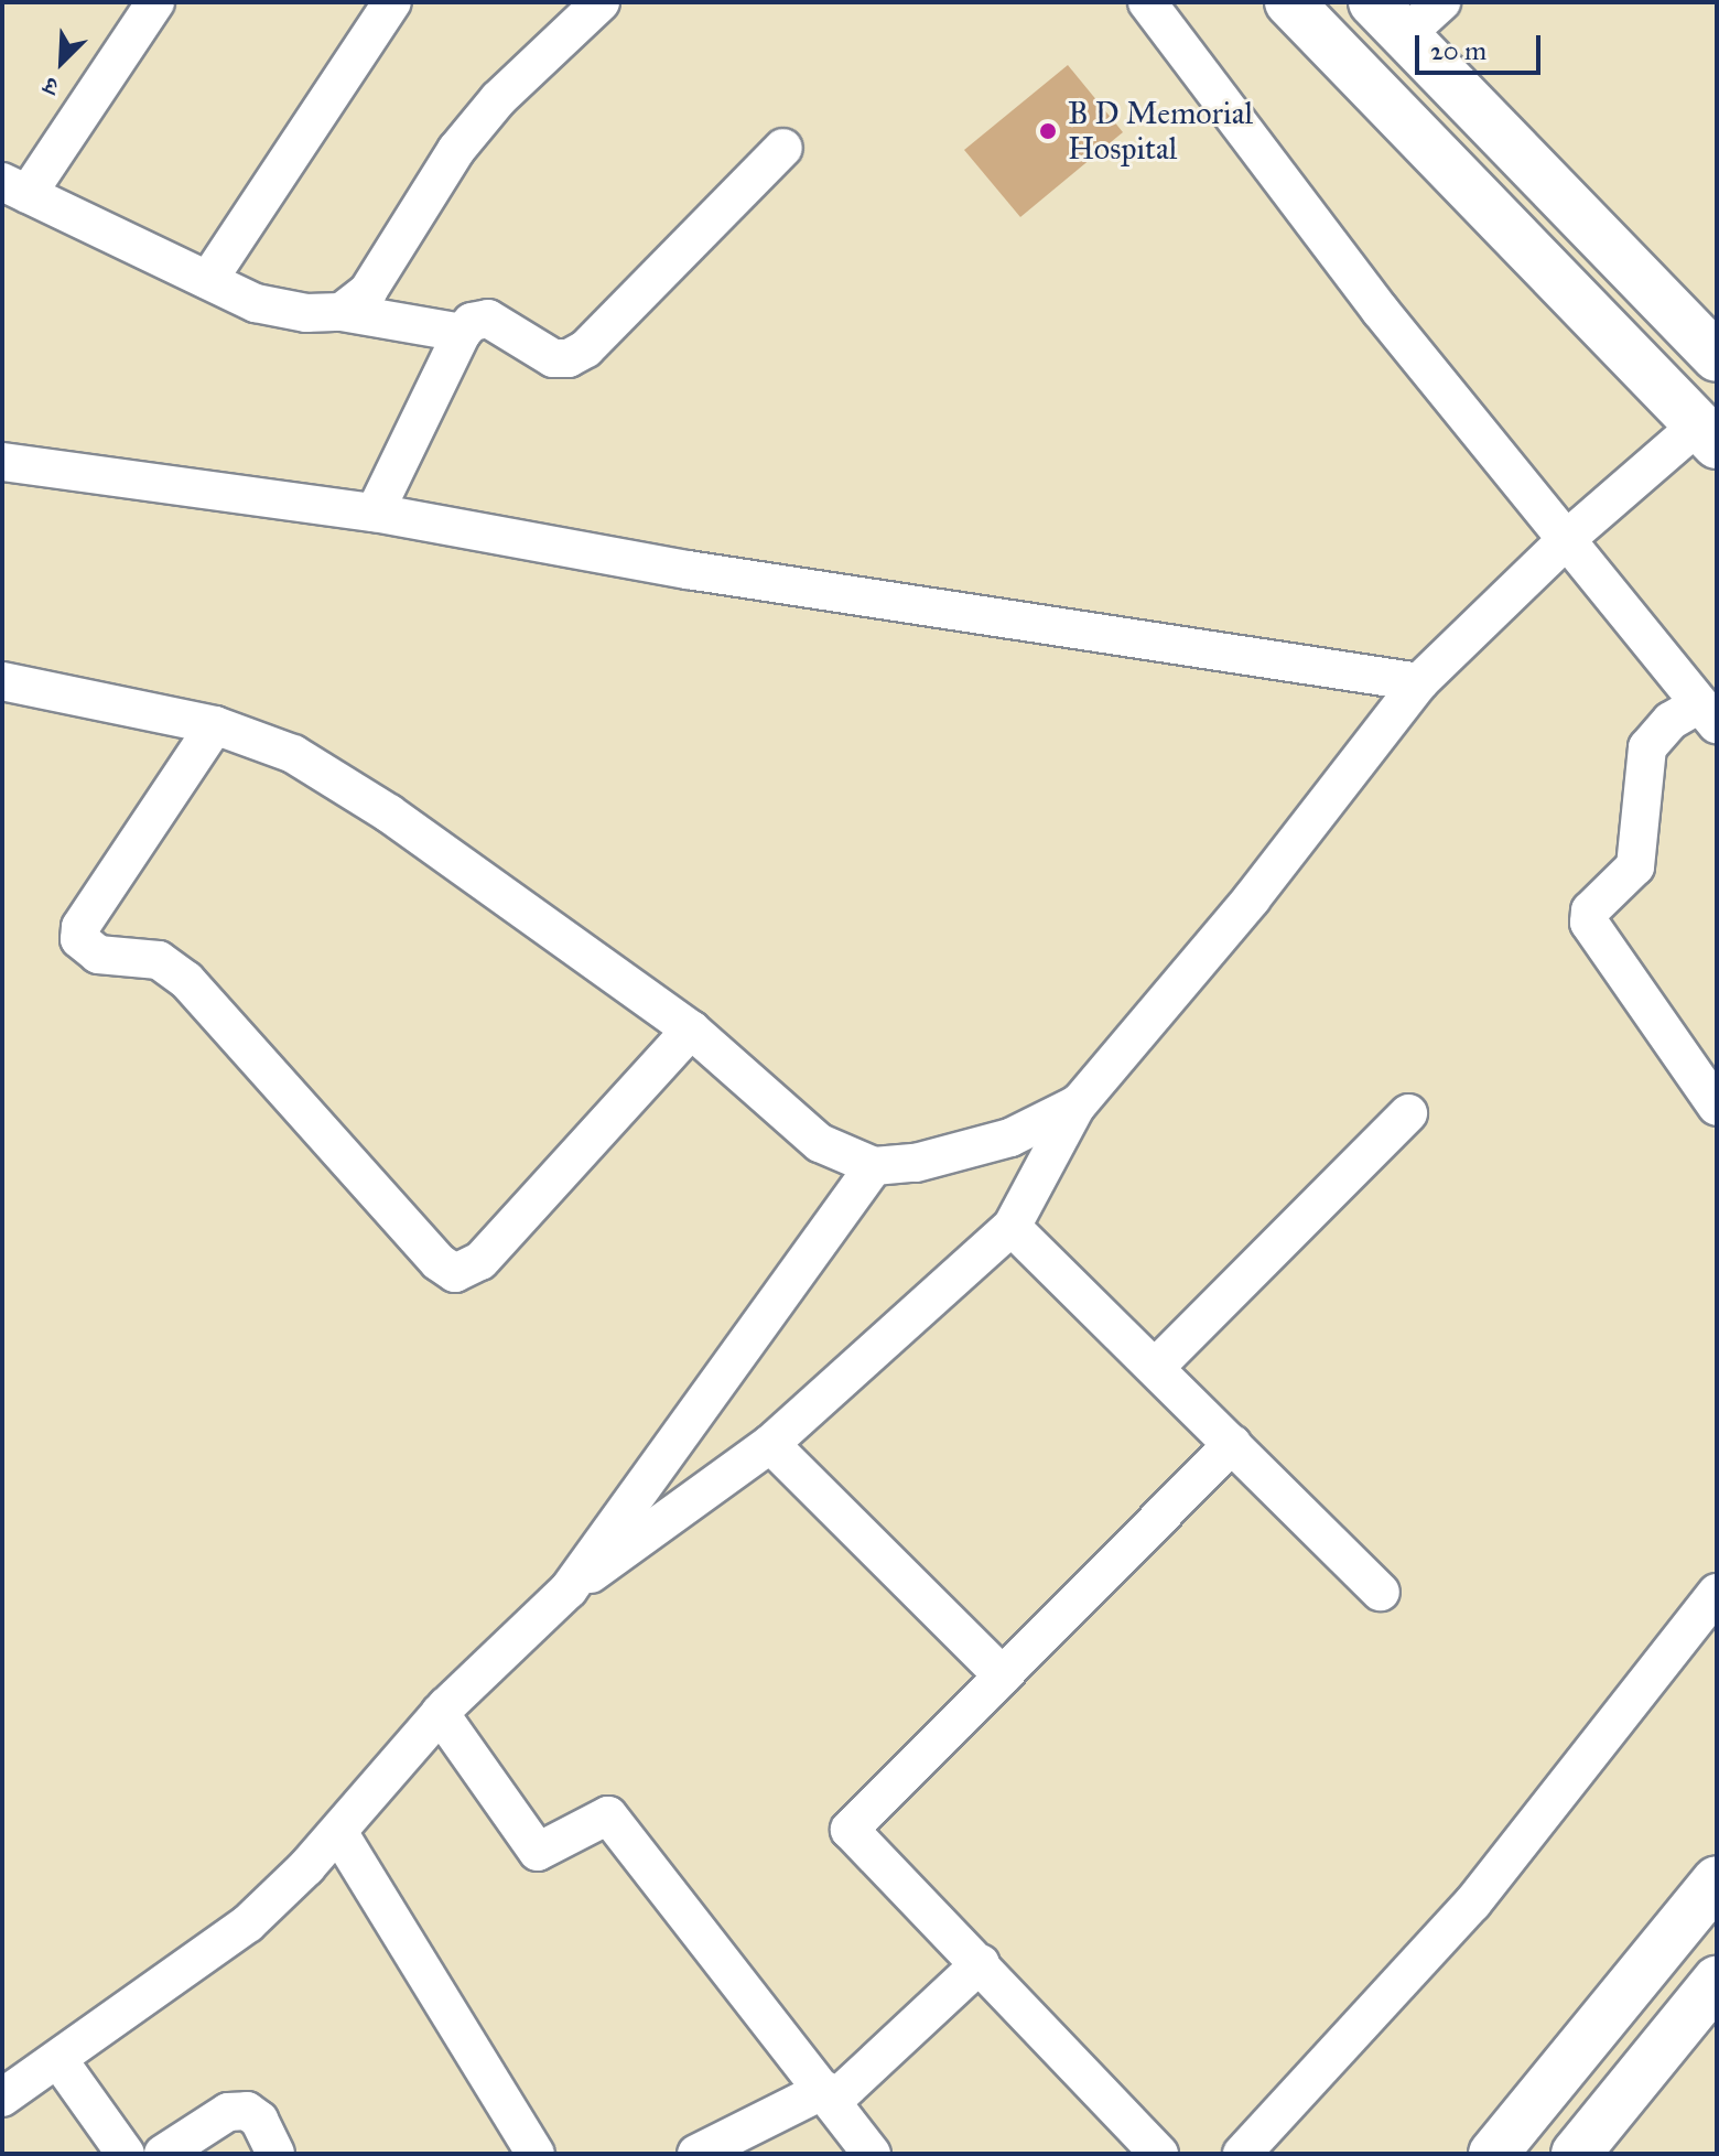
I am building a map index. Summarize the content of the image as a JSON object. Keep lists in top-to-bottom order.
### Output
{
  "places": ["B D Memorial Hospital"],
  "scale_bar": "20 m",
  "north": "bottom left"
}
